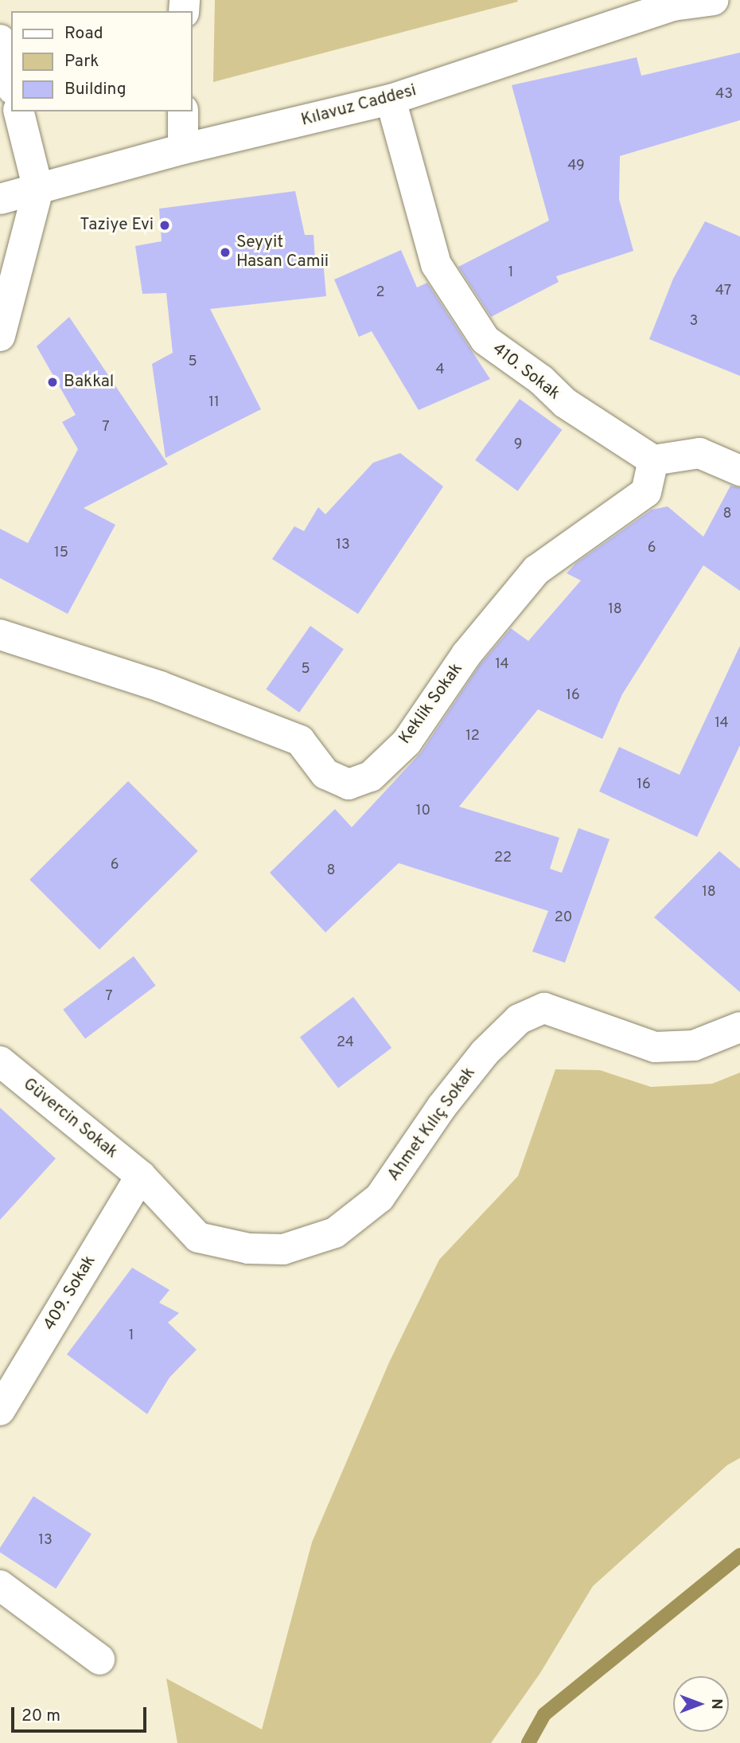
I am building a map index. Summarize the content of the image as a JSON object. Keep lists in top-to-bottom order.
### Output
{
  "streets": {
    "street": [
      "Kılavuz Caddesi",
      "410. Sokak",
      "Keklik Sokak",
      "Güvercin Sokak",
      "Ahmet Kılıç Sokak",
      "409. Sokak"
    ]
  },
  "crossings": [
    ["Kılavuz Caddesi", "410. Sokak"],
    ["410. Sokak", "Keklik Sokak"],
    ["Güvercin Sokak", "Ahmet Kılıç Sokak"],
    ["Güvercin Sokak", "409. Sokak"],
    ["Ahmet Kılıç Sokak", "409. Sokak"]
  ],
  "places": ["Taziye Evi", "Seyyit Hasan Camii", "Bakkal"],
  "house_numbers": [
    "43",
    "49",
    "1",
    "47",
    "2",
    "3",
    "5",
    "4",
    "11",
    "7",
    "9",
    "8",
    "13",
    "6",
    "15",
    "18",
    "14",
    "5",
    "16",
    "14",
    "12",
    "16",
    "10",
    "22",
    "6",
    "8",
    "18",
    "20",
    "7",
    "24",
    "1",
    "13"
  ],
  "legend": ["Road", "Park", "Building"],
  "scale_bar": "20 m",
  "north": "right"
}
